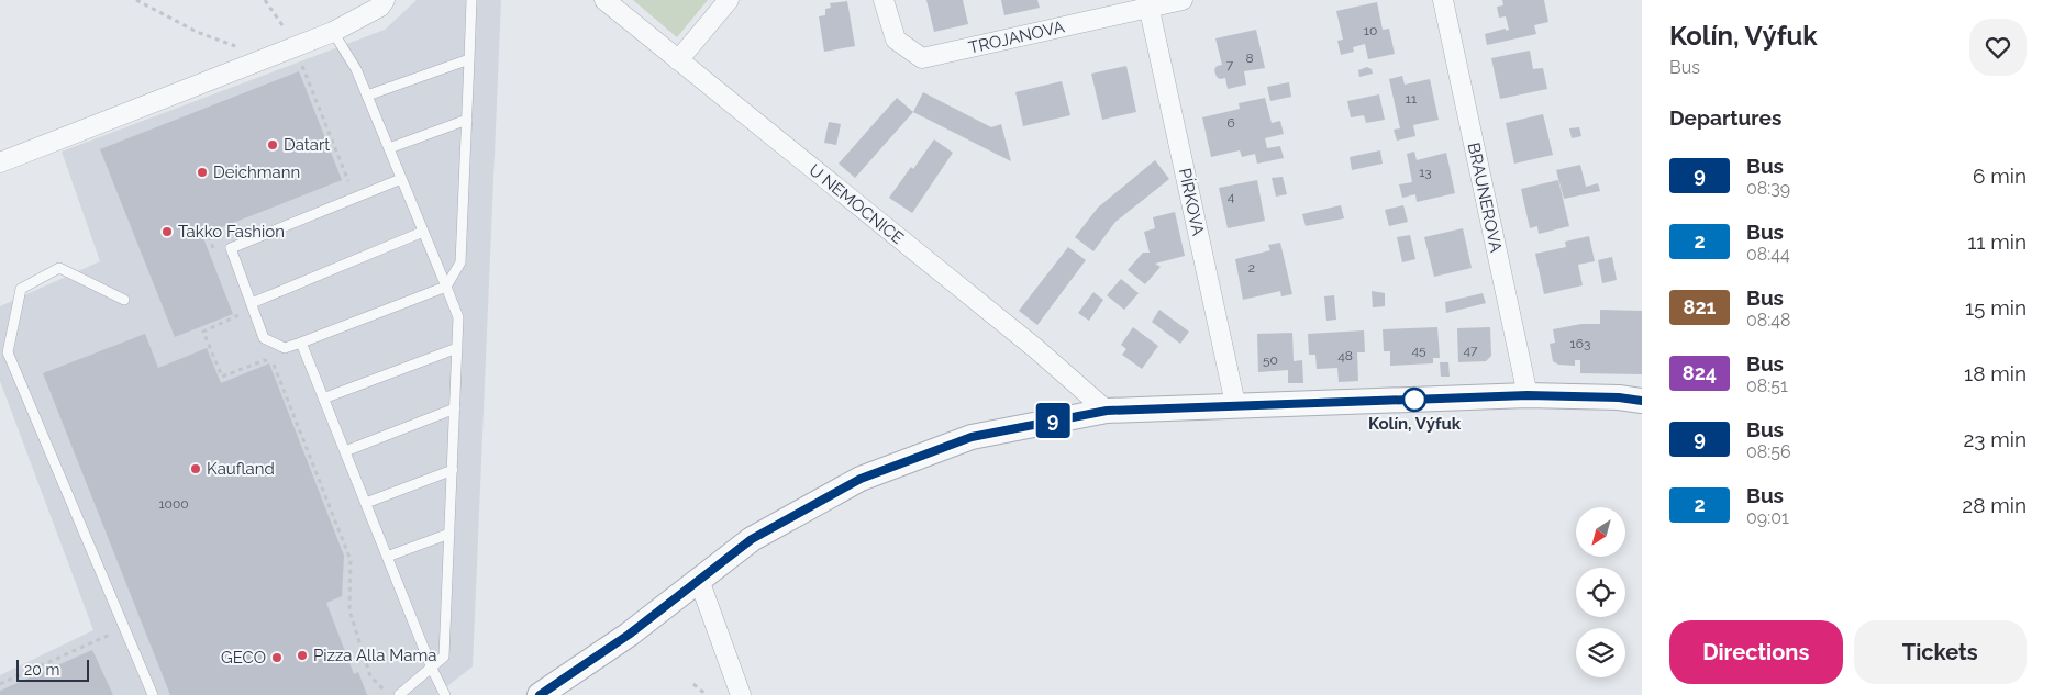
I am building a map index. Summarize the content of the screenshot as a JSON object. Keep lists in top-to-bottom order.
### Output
{
  "streets": {
    "street": [
      "TROJANOVA",
      "BRAUNEROVA",
      "PÍRKOVA",
      "U NEMOCNICE"
    ]
  },
  "crossings": [
    ["TROJANOVA", "PÍRKOVA"]
  ],
  "places": [
    "Datart",
    "Deichmann",
    "Takko Fashion",
    "Kolín, Výfuk",
    "Kaufland",
    "Pizza Alla Mama",
    "GECO"
  ],
  "lines": ["bus line 9"],
  "house_numbers": [
    "10",
    "8",
    "7",
    "11",
    "6",
    "13",
    "4",
    "2",
    "163",
    "45",
    "47",
    "48",
    "50",
    "1000"
  ],
  "scale_bar": "20 m",
  "north": "bottom left",
  "page": {
    "on_map": "9",
    "heading": [
      ["Kolín, Výfuk", "Bus"],
      "Departures"
    ],
    "list": [
      {
        "mark": "9",
        "name": "Bus",
        "note": "08:39",
        "value": "6 min"
      },
      {
        "mark": "2",
        "name": "Bus",
        "note": "08:44",
        "value": "11 min"
      },
      {
        "mark": "821",
        "name": "Bus",
        "note": "08:48",
        "value": "15 min"
      },
      {
        "mark": "824",
        "name": "Bus",
        "note": "08:51",
        "value": "18 min"
      },
      {
        "mark": "9",
        "name": "Bus",
        "note": "08:56",
        "value": "23 min"
      },
      {
        "mark": "2",
        "name": "Bus",
        "note": "09:01",
        "value": "28 min"
      }
    ],
    "buttons": ["Directions", "Tickets"],
    "scale": "20 m"
  }
}
